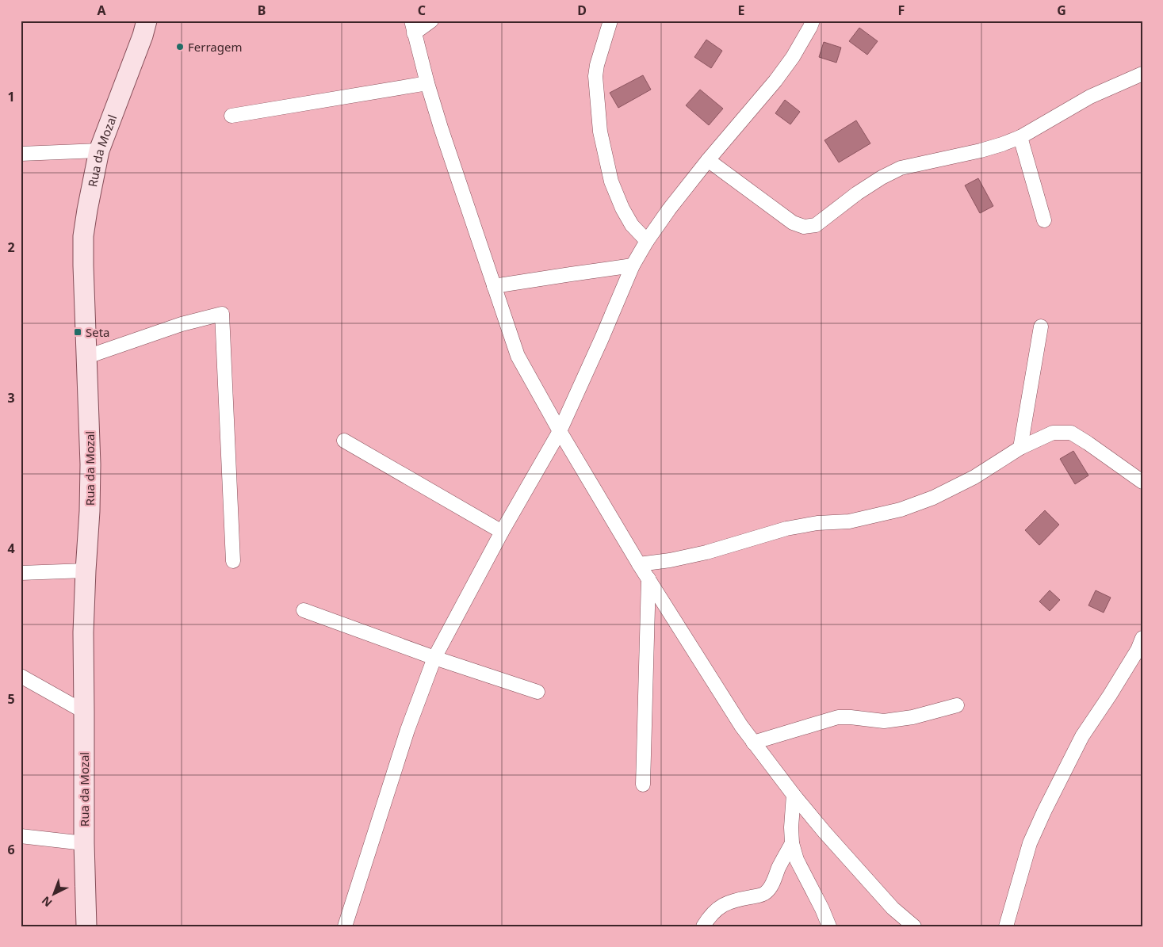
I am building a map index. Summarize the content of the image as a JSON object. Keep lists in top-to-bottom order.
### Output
{
  "streets": {
    "main road": ["Rua da Mozal"]
  },
  "places": {
    "other": ["Ferragem"],
    "transit": ["Seta"]
  },
  "north": "bottom left",
  "grid": {
    "columns": [
      "A",
      "B",
      "C",
      "D",
      "E",
      "F",
      "G"
    ],
    "rows": [
      "1",
      "2",
      "3",
      "4",
      "5",
      "6"
    ]
  }
}
